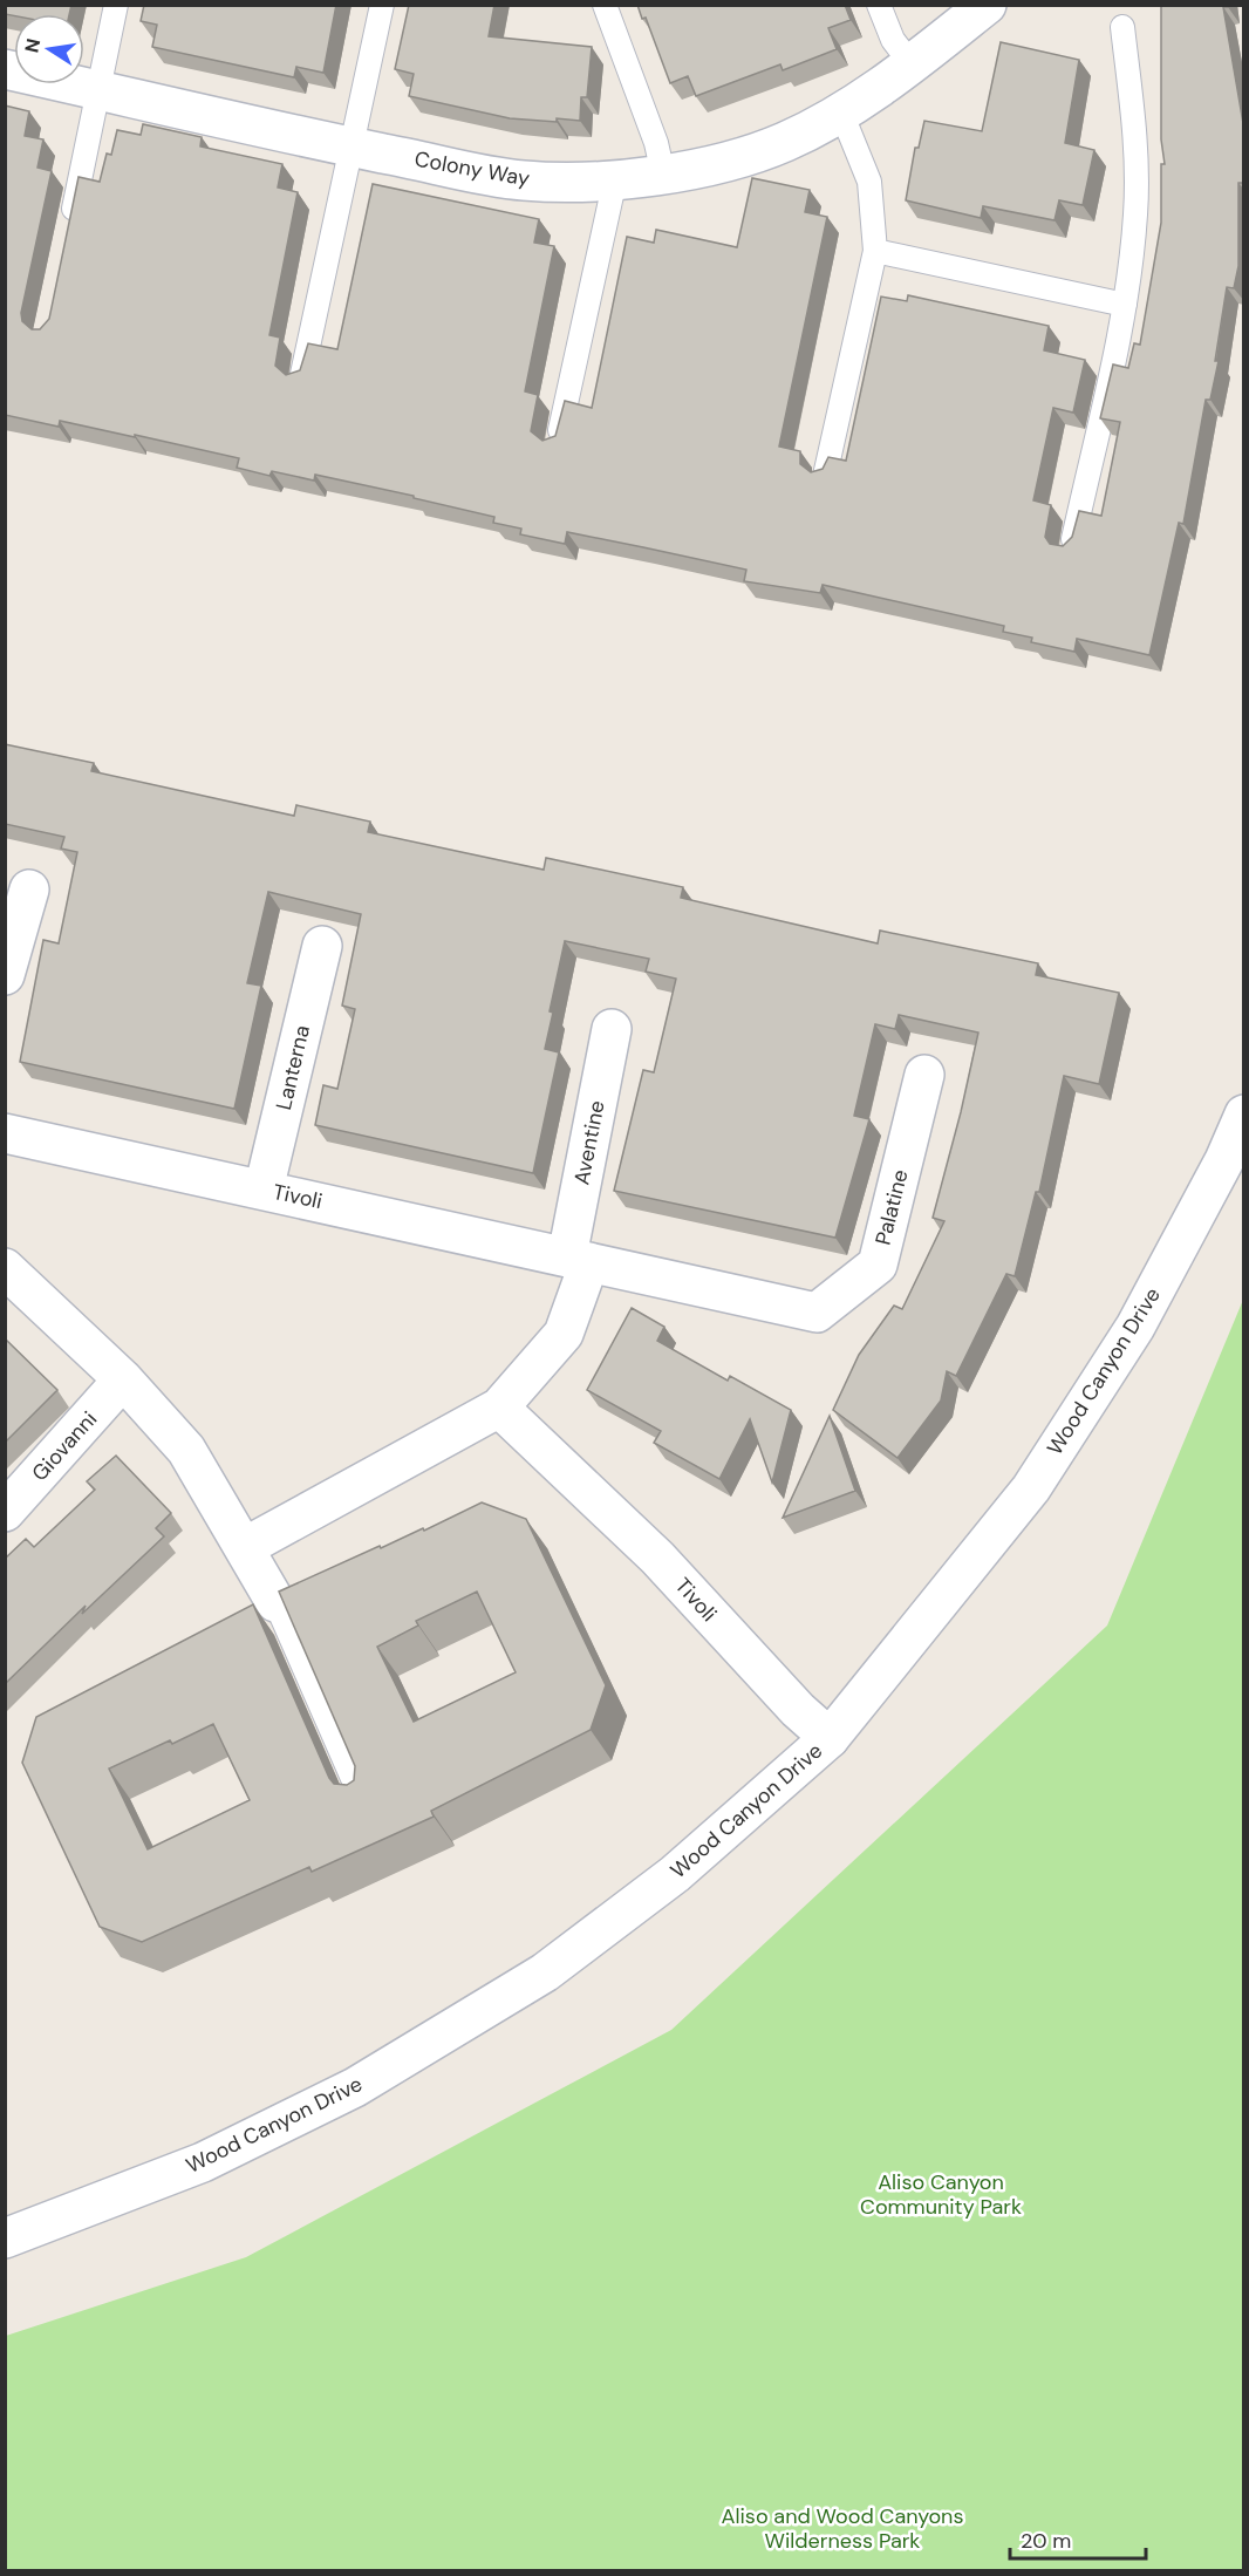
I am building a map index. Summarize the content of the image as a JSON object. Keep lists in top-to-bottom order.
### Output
{
  "streets": {
    "street": [
      "Colony Way",
      "Lanterna",
      "Aventine",
      "Tivoli",
      "Palatine",
      "Wood Canyon Drive",
      "Giovanni"
    ]
  },
  "crossings": [
    ["Lanterna", "Tivoli"],
    ["Aventine", "Tivoli"],
    ["Tivoli", "Palatine"],
    ["Tivoli", "Wood Canyon Drive"]
  ],
  "parks": ["Aliso Canyon Community Park", "Aliso and Wood Canyons Wilderness Park"],
  "scale_bar": "20 m",
  "north": "left"
}
